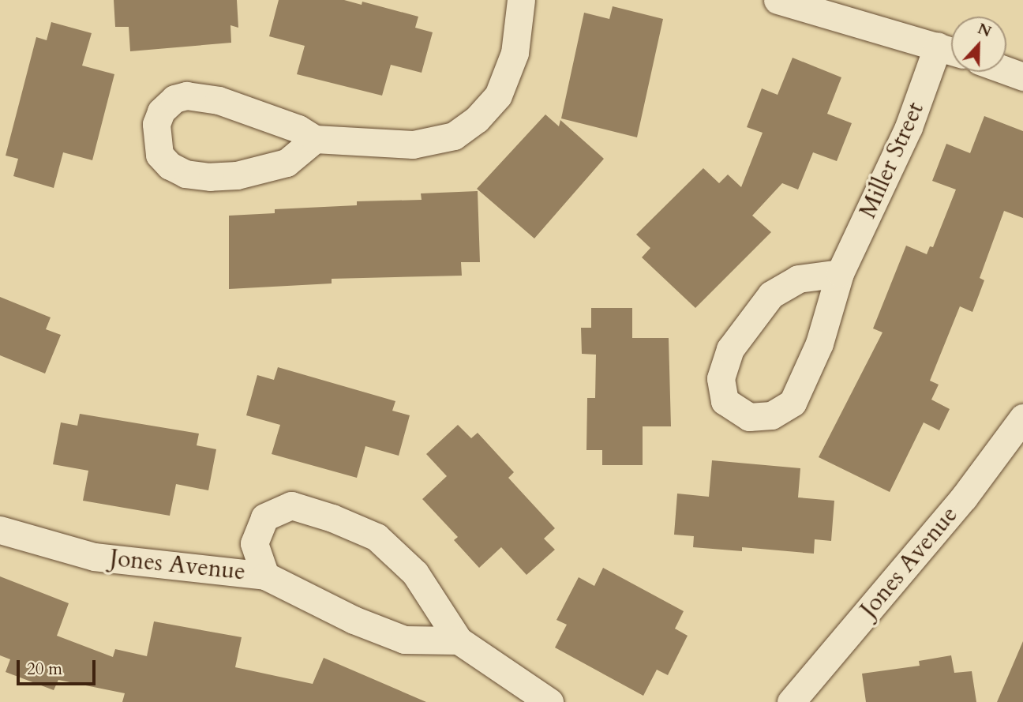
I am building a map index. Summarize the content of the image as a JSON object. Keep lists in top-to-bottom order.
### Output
{
  "streets": {
    "street": ["Miller Street", "Jones Avenue"]
  },
  "scale_bar": "20 m",
  "north": "top"
}
